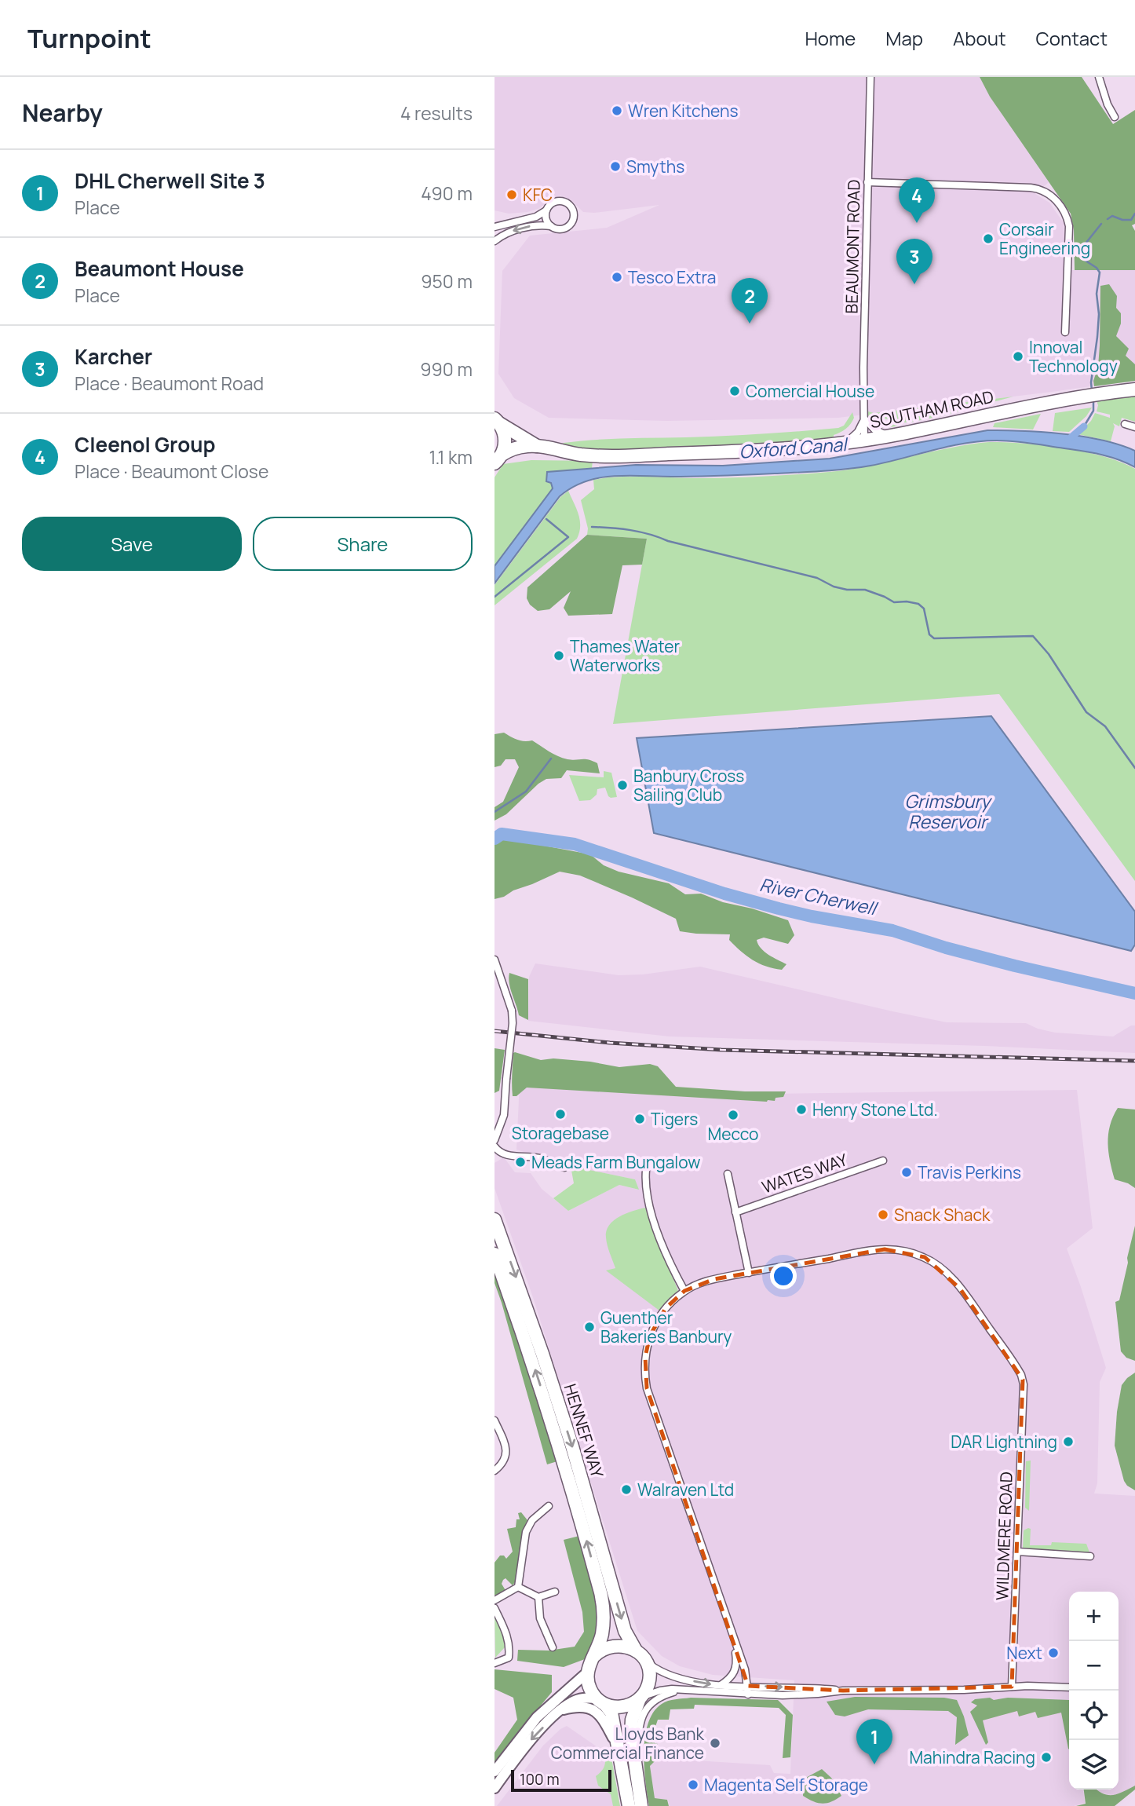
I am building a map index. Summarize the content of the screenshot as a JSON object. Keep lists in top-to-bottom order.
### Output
{
  "streets": {
    "highway": ["SOUTHAM ROAD", "HENNEF WAY"],
    "street": ["BEAUMONT ROAD", "WATES WAY", "WILDMERE ROAD"]
  },
  "crossings": [
    ["BEAUMONT ROAD", "SOUTHAM ROAD"]
  ],
  "water": ["Oxford Canal", "Grimsbury Reservoir", "River Cherwell"],
  "places": [
    "Wren Kitchens",
    "Smyths",
    "KFC",
    "Corsair Engineering",
    "Tesco Extra",
    "Innoval Technology",
    "Comercial House",
    "Thames Water Waterworks",
    "Banbury Cross Sailing Club",
    "Henry Stone Ltd.",
    "Storagebase",
    "Mecco",
    "Tigers",
    "Meads Farm Bungalow",
    "Travis Perkins",
    "Snack Shack",
    "Guenther Bakeries Banbury",
    "DAR Lightning",
    "Walraven Ltd",
    "Next",
    "Lloyds Bank Commercial Finance",
    "Mahindra Racing",
    "Magenta Self Storage"
  ],
  "scale_bar": "100 m",
  "page": {
    "header": "Turnpoint",
    "nav": [
      "Home",
      "Map",
      "About",
      "Contact"
    ],
    "heading": ["Nearby", "4 results"],
    "list": [
      {
        "mark": "1",
        "name": "DHL Cherwell Site 3",
        "note": "Place",
        "value": "490 m"
      },
      {
        "mark": "2",
        "name": "Beaumont House",
        "note": "Place",
        "value": "950 m"
      },
      {
        "mark": "3",
        "name": "Karcher",
        "note": "Place · Beaumont Road",
        "value": "990 m"
      },
      {
        "mark": "4",
        "name": "Cleenol Group",
        "note": "Place · Beaumont Close",
        "value": "1.1 km"
      }
    ],
    "pins": [
      "4",
      "3",
      "2",
      "1"
    ],
    "buttons": ["Save", "Share"],
    "map_buttons": ["+", "−"],
    "scale": "100 m"
  }
}
